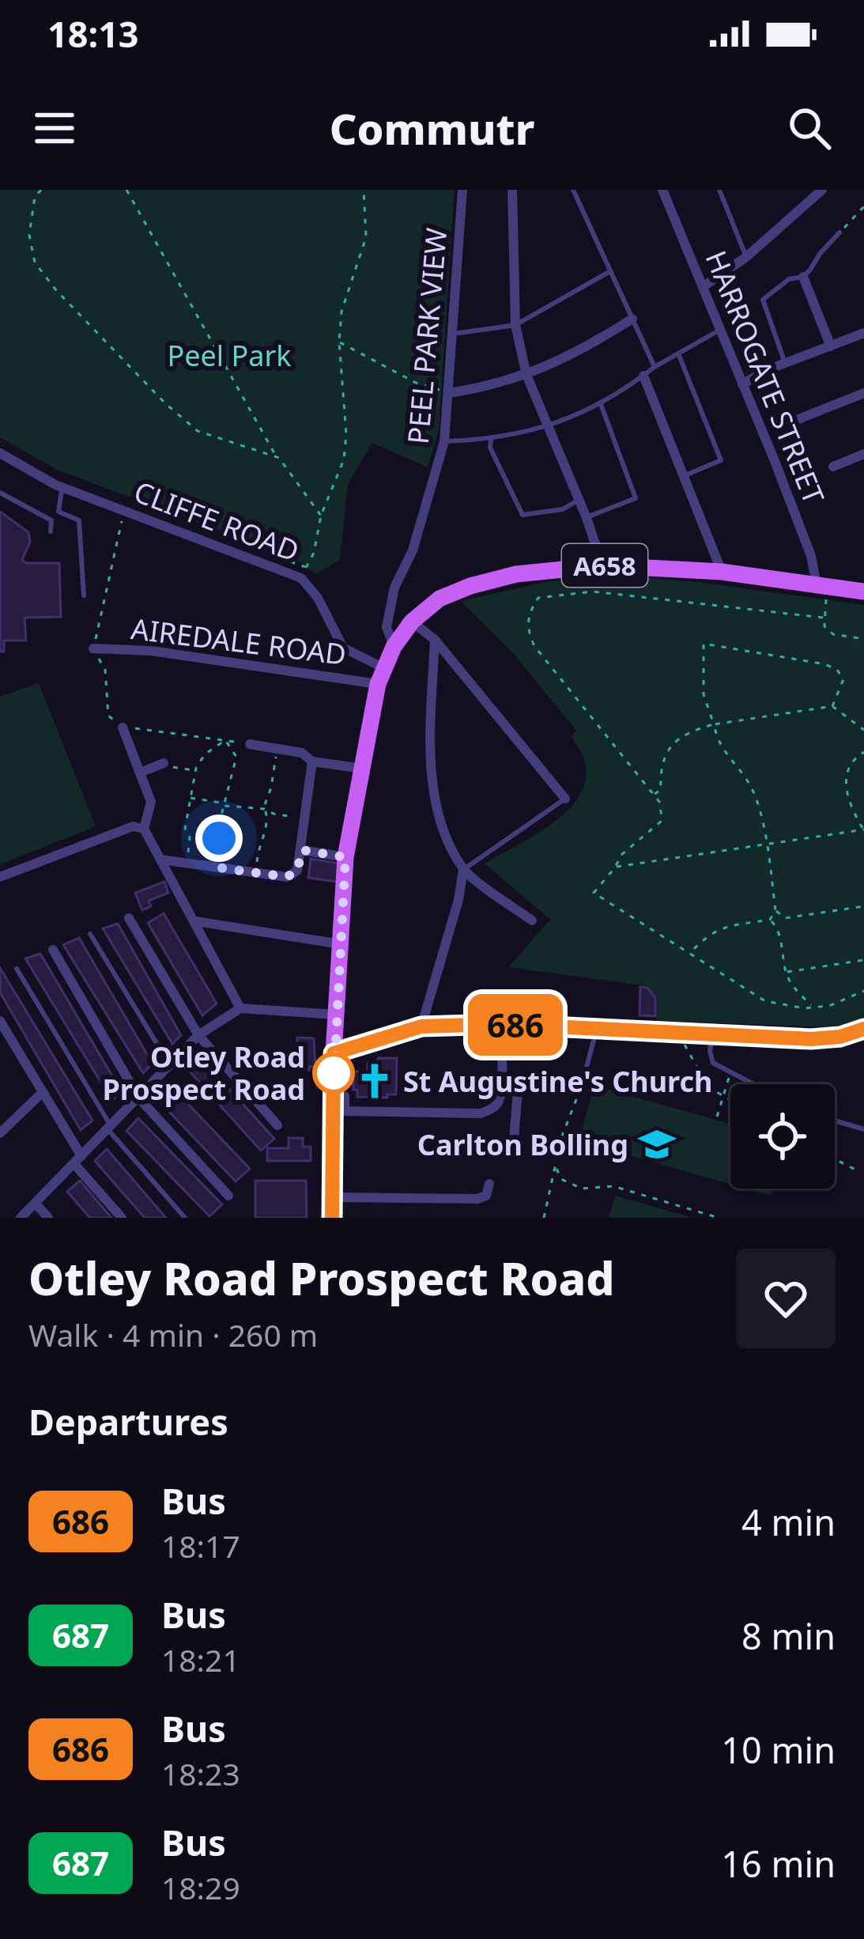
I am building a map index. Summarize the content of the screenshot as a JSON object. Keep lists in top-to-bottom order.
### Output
{
  "streets": {
    "main road": ["A658"],
    "street": [
      "PEEL PARK VIEW",
      "HARROGATE STREET",
      "CLIFFE ROAD",
      "AIREDALE ROAD"
    ]
  },
  "crossings": [
    ["PEEL PARK VIEW", "A658"],
    ["HARROGATE STREET", "A658"],
    ["CLIFFE ROAD", "A658"],
    ["CLIFFE ROAD", "AIREDALE ROAD"],
    ["A658", "AIREDALE ROAD"]
  ],
  "parks": ["Peel Park"],
  "places": {
    "other": ["Otley Road Prospect Road"],
    "church": ["St Augustine's Church"],
    "school or university": ["Carlton Bolling"]
  },
  "lines": ["bus line 686"],
  "page": {
    "status": "18:13",
    "header": "Commutr",
    "on_map": "686",
    "heading": [
      ["Otley Road Prospect Road", "Walk · 4 min · 260 m"],
      "Departures"
    ],
    "list": [
      {
        "mark": "686",
        "name": "Bus",
        "note": "18:17",
        "value": "4 min"
      },
      {
        "mark": "687",
        "name": "Bus",
        "note": "18:21",
        "value": "8 min"
      },
      {
        "mark": "686",
        "name": "Bus",
        "note": "18:23",
        "value": "10 min"
      },
      {
        "mark": "687",
        "name": "Bus",
        "note": "18:29",
        "value": "16 min"
      }
    ]
  }
}
